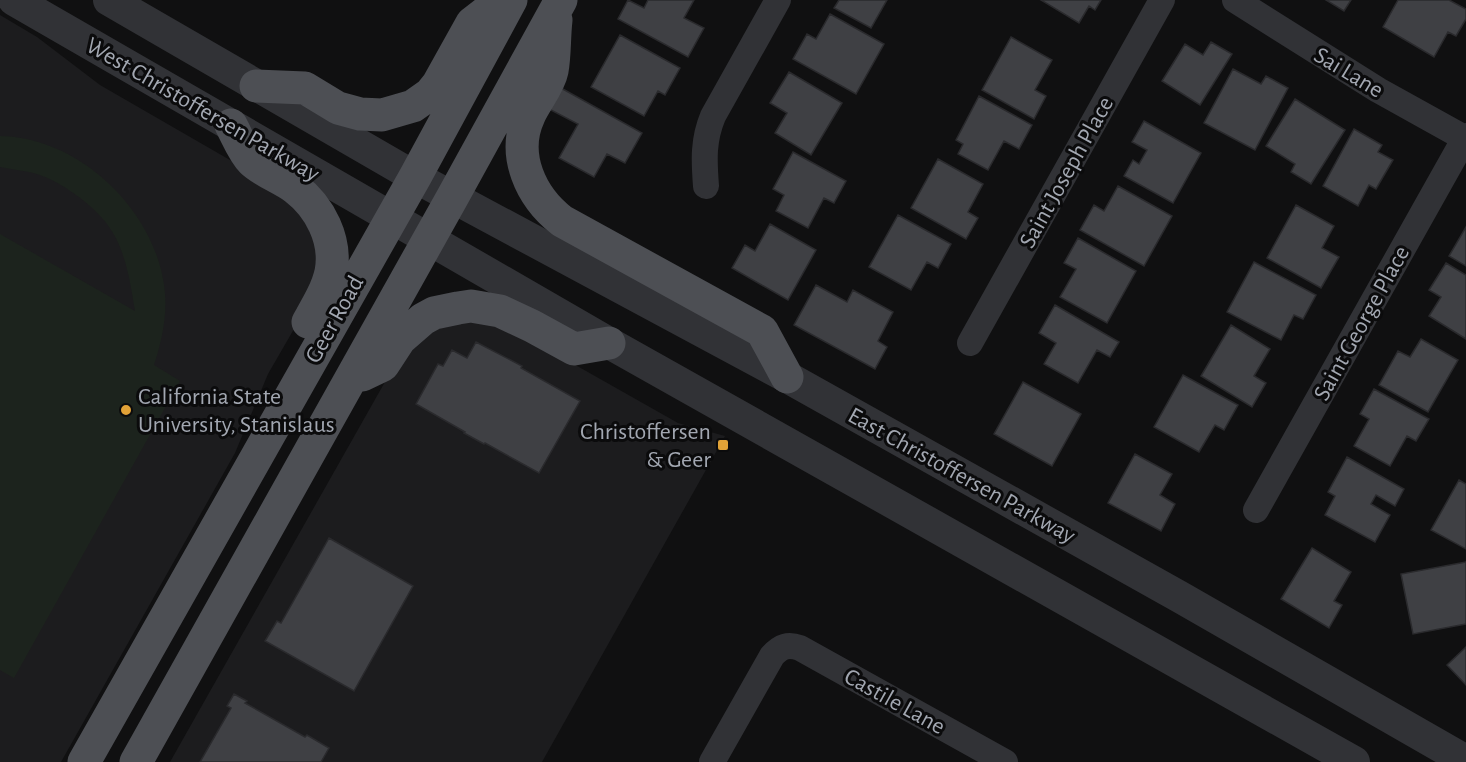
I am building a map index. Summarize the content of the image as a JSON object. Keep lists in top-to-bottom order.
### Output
{
  "streets": {
    "main road": ["Geer Road"],
    "street": [
      "Sai Lane",
      "West Christoffersen Parkway",
      "Saint Joseph Place",
      "Saint George Place",
      "East Christoffersen Parkway",
      "Castile Lane"
    ]
  },
  "crossings": [
    ["Sai Lane", "Saint George Place"],
    ["West Christoffersen Parkway", "Geer Road"],
    ["West Christoffersen Parkway", "East Christoffersen Parkway"],
    ["Geer Road", "East Christoffersen Parkway"]
  ],
  "places": {
    "other": ["California State University, Stanislaus"],
    "transit": ["Christoffersen & Geer"]
  }
}
